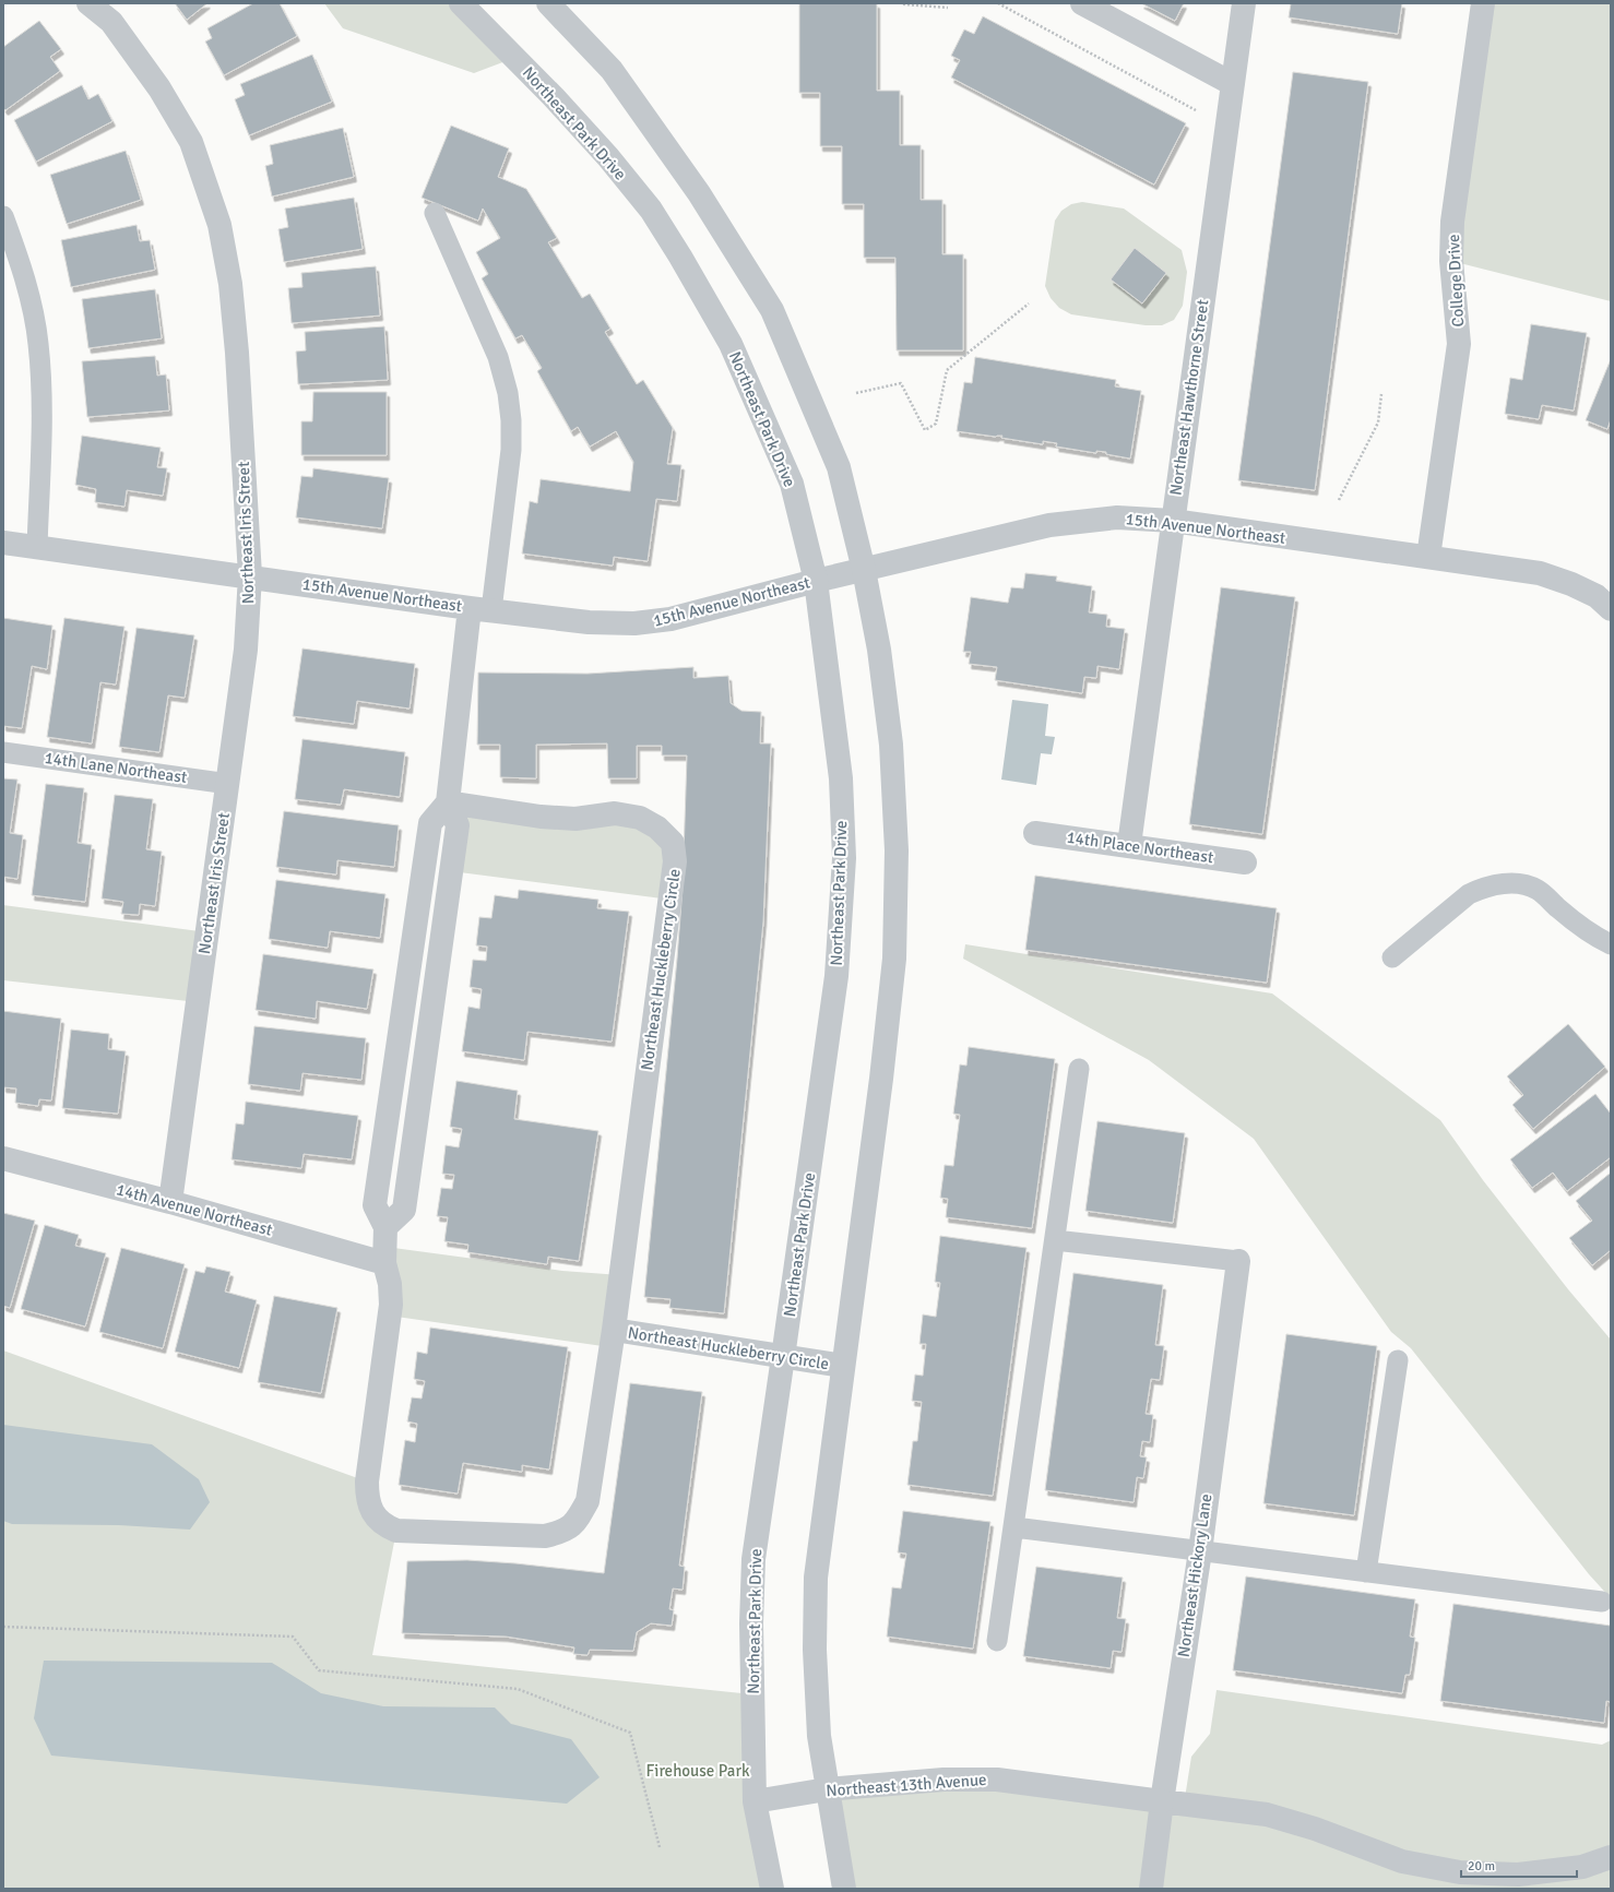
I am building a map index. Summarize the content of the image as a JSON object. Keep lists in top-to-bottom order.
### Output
{
  "streets": {
    "street": [
      "Northeast Park Drive",
      "College Drive",
      "Northeast Hawthorne Street",
      "15th Avenue Northeast",
      "Northeast Iris Street",
      "14th Place Northeast",
      "Northeast Huckleberry Circle",
      "14th Avenue Northeast",
      "Northeast Hickory Lane",
      "Northeast 13th Avenue"
    ],
    "lane": ["14th Lane Northeast"]
  },
  "crossings": [
    ["Northeast Park Drive", "15th Avenue Northeast"],
    ["Northeast Park Drive", "Northeast Huckleberry Circle"],
    ["Northeast Park Drive", "Northeast 13th Avenue"],
    ["College Drive", "15th Avenue Northeast"],
    ["Northeast Hawthorne Street", "15th Avenue Northeast"],
    ["Northeast Hawthorne Street", "14th Place Northeast"],
    ["15th Avenue Northeast", "Northeast Iris Street"],
    ["Northeast Iris Street", "14th Lane Northeast"],
    ["Northeast Iris Street", "14th Avenue Northeast"],
    ["Northeast Huckleberry Circle", "14th Avenue Northeast"],
    ["Northeast Hickory Lane", "Northeast 13th Avenue"]
  ],
  "parks": ["Firehouse Park"],
  "scale_bar": "20 m"
}
